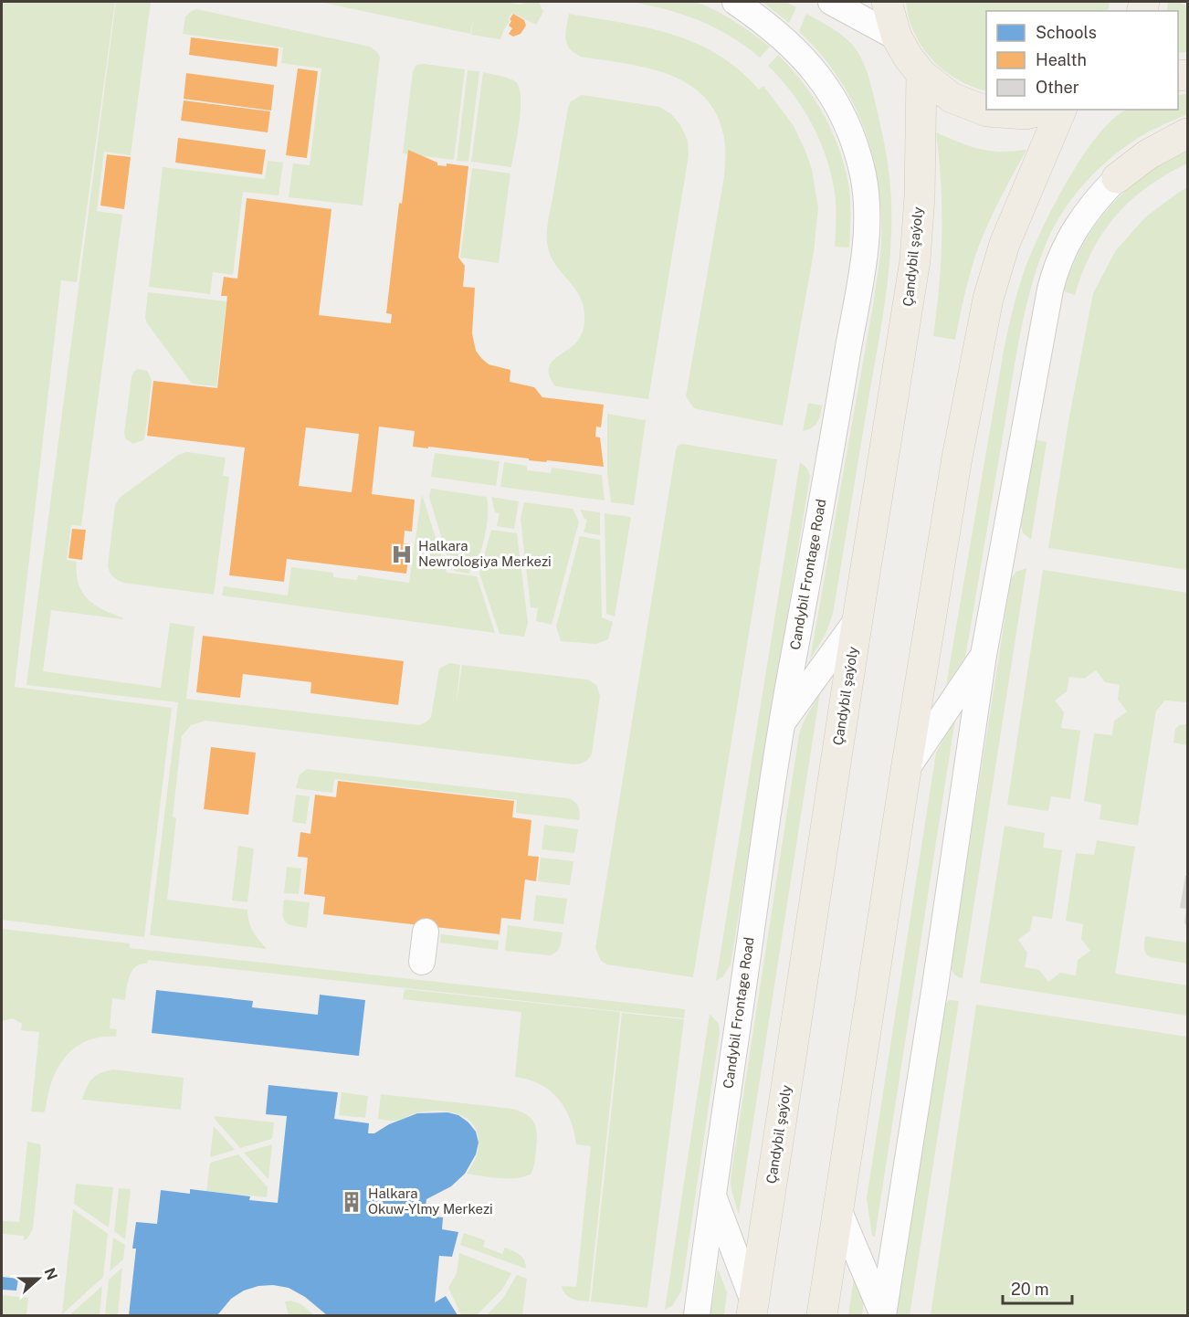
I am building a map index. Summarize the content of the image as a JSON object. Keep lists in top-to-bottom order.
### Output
{
  "streets": {
    "main road": ["Çandybil şaýoly"],
    "street": ["Candybil Frontage Road"]
  },
  "places": {
    "hospital": ["Halkara Newrologiya Merkezi"],
    "building": ["Halkara Okuw-Ylmy Merkezi"]
  },
  "legend": ["Schools", "Health", "Other"],
  "scale_bar": "20 m",
  "north": "right"
}
